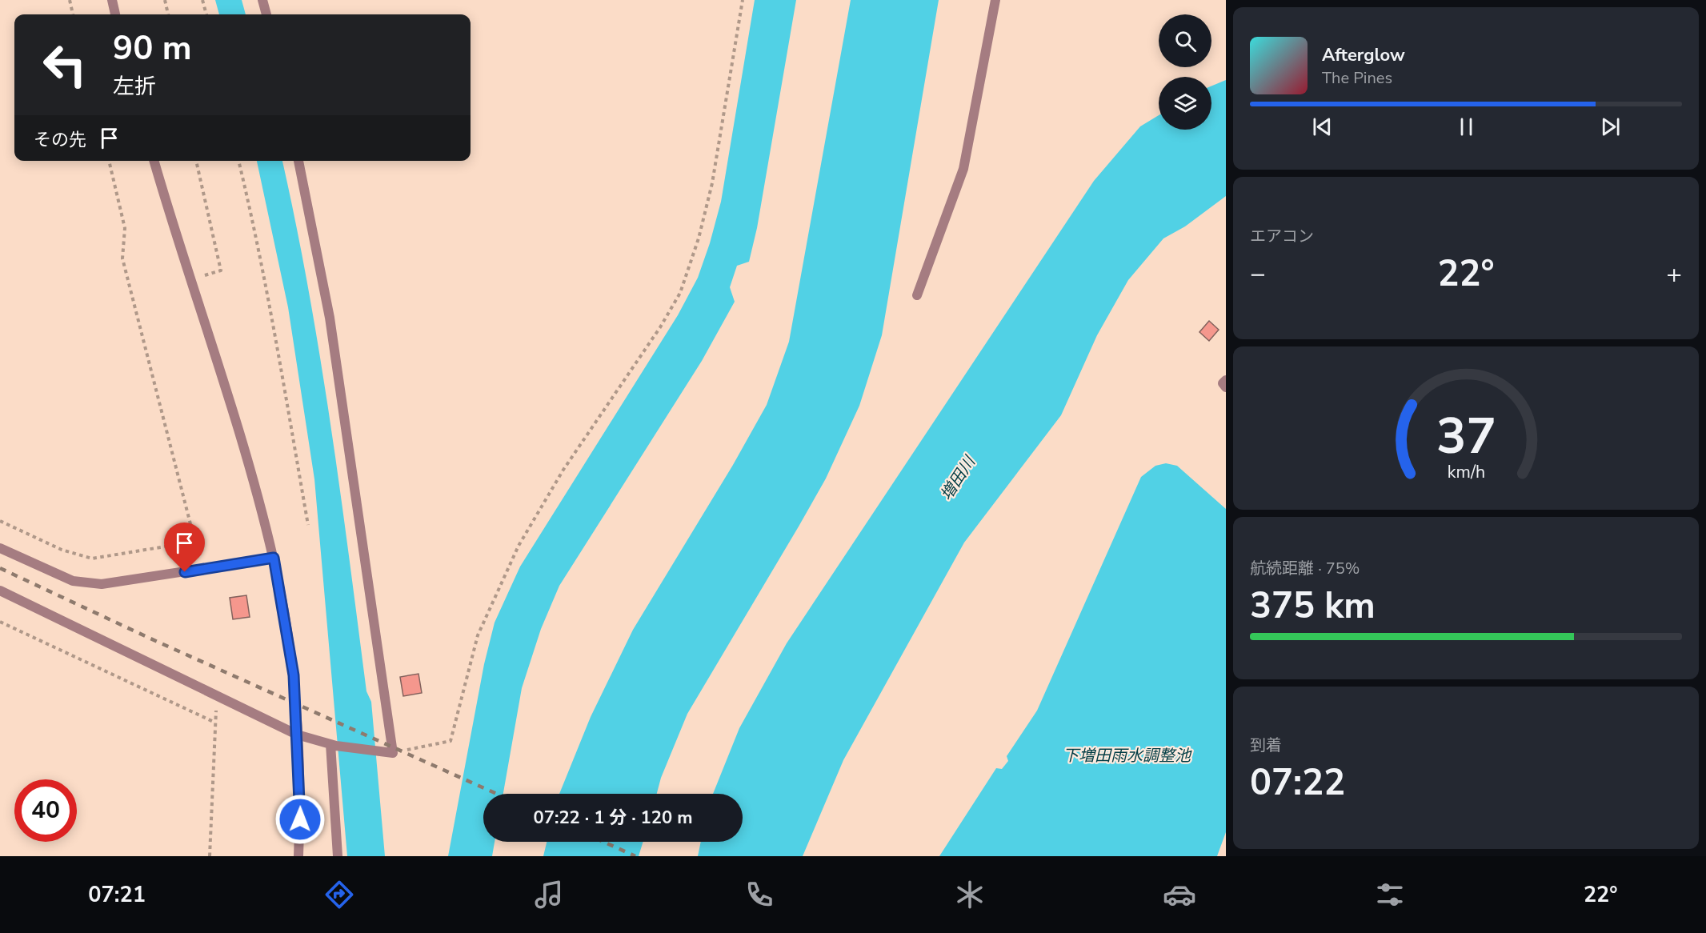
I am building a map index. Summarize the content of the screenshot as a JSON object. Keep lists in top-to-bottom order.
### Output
{
  "water": ["増田川", "下増田雨水調整池"],
  "page": {
    "turn": ["90 m", "左折"],
    "song": ["Afterglow", "The Pines"],
    "then": "その先",
    "tile": [
      "エアコン",
      ["航続距離 · 75%", "375 km"],
      ["到着", "07:22"]
    ],
    "heat": ["−", "22°", "+"],
    "limit": "40",
    "trip": "07:22 · 1 分 · 120 m",
    "tabs": ["07:21", "22°"],
    "gauge": ["37", "km/h"]
  }
}
